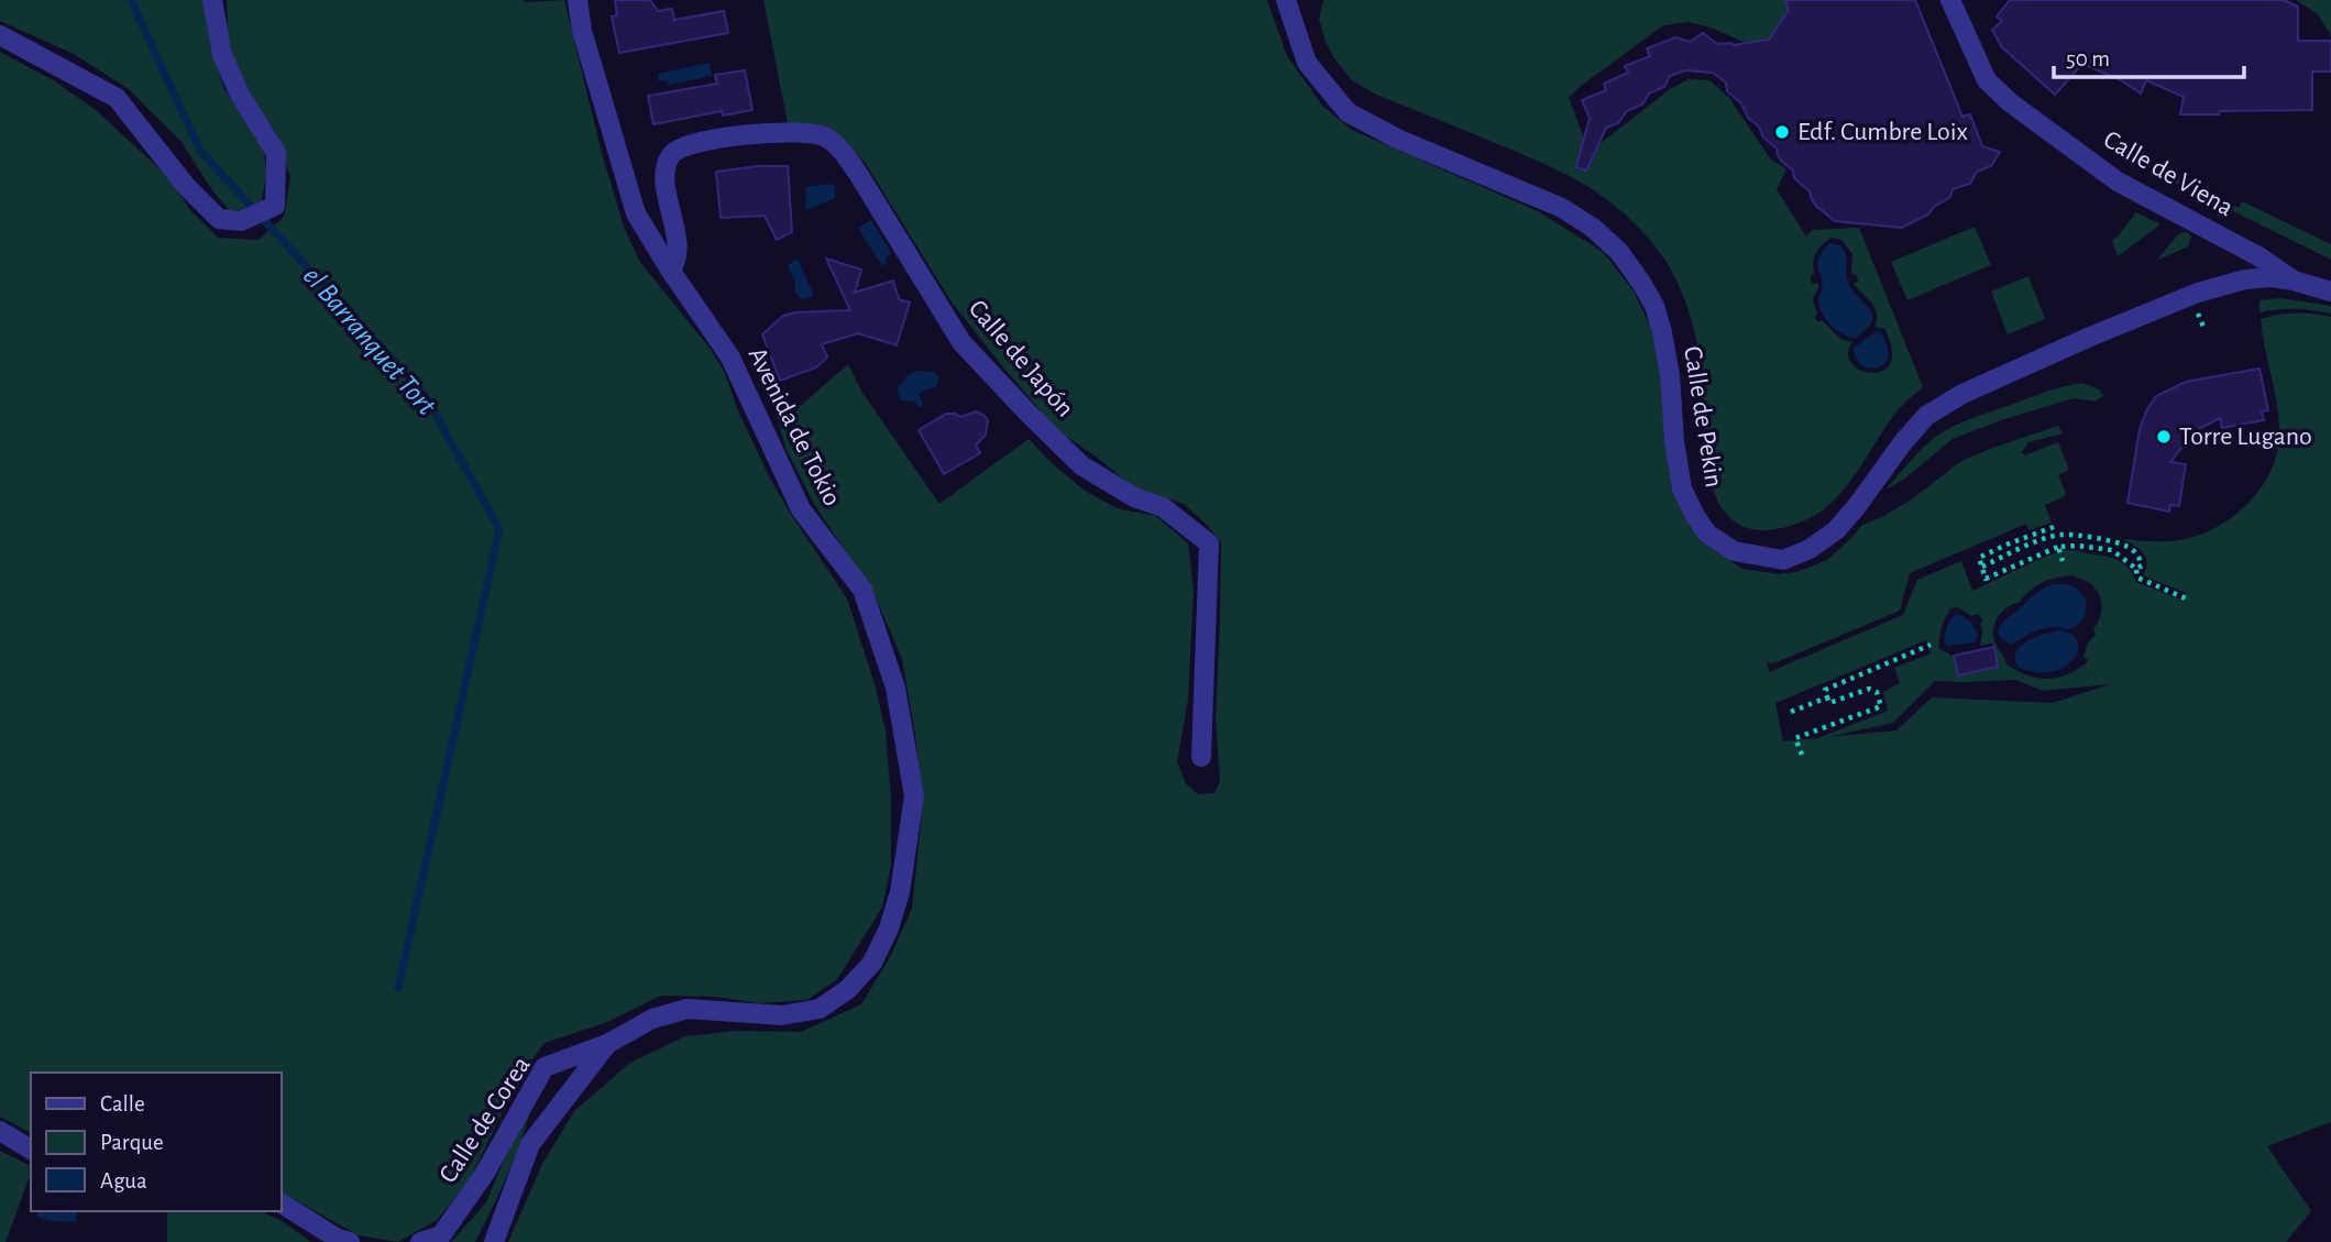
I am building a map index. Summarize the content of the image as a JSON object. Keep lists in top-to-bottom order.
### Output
{
  "streets": {
    "street": [
      "Calle de Viena",
      "Calle de Japón",
      "Calle de Pekin",
      "Avenida de Tokio",
      "Calle de Corea"
    ]
  },
  "crossings": [
    ["Calle de Viena", "Calle de Pekin"],
    ["Calle de Japón", "Avenida de Tokio"],
    ["Avenida de Tokio", "Calle de Corea"]
  ],
  "water": ["el Barranquet Tort"],
  "places": ["Edf. Cumbre Loix", "Torre Lugano"],
  "legend": ["Calle", "Parque", "Agua"],
  "scale_bar": "50 m"
}
